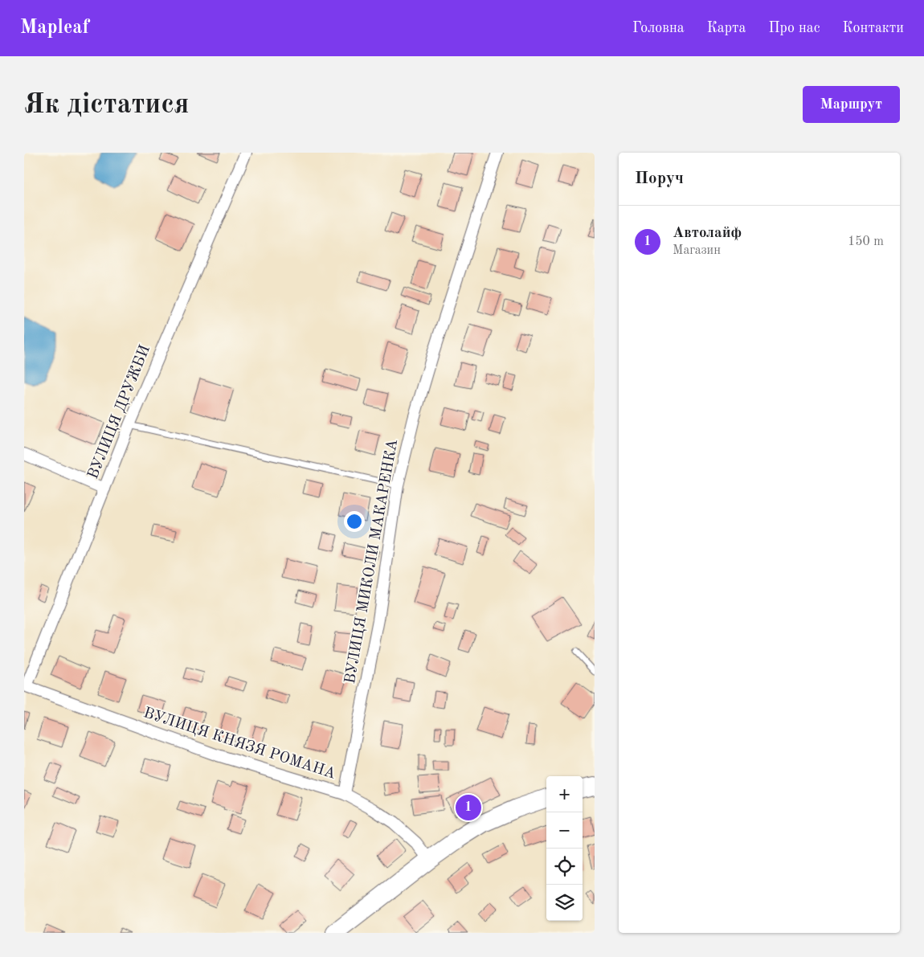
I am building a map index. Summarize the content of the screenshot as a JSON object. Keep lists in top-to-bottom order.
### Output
{
  "streets": {
    "street": ["ВУЛИЦЯ ДРУЖБИ", "ВУЛИЦЯ МИКОЛИ МАКАРЕНКА", "ВУЛИЦЯ КНЯЗЯ РОМАНА"]
  },
  "crossings": [
    ["ВУЛИЦЯ ДРУЖБИ", "ВУЛИЦЯ КНЯЗЯ РОМАНА"],
    ["ВУЛИЦЯ МИКОЛИ МАКАРЕНКА", "ВУЛИЦЯ КНЯЗЯ РОМАНА"]
  ],
  "page": {
    "header": "Mapleaf",
    "nav": [
      "Головна",
      "Карта",
      "Про нас",
      "Контакти"
    ],
    "buttons": "Маршрут",
    "title": "Як дістатися",
    "heading": "Поруч",
    "list": [
      {
        "mark": "1",
        "name": "Автолайф",
        "note": "Магазин",
        "value": "150 m"
      }
    ],
    "map_buttons": ["+", "−"],
    "pins": "1"
  }
}
